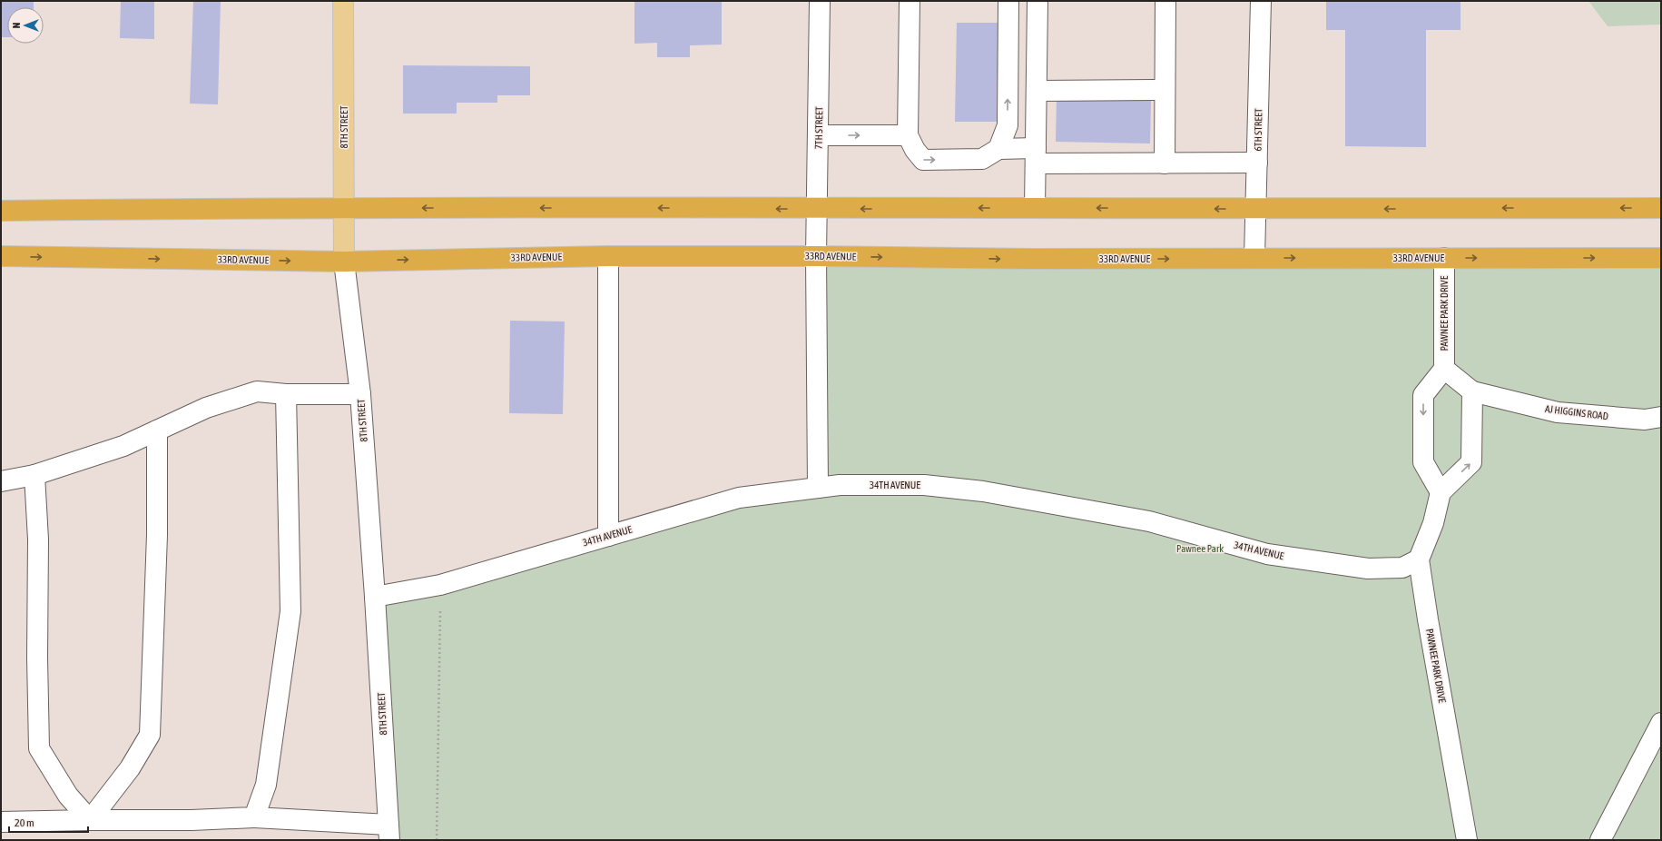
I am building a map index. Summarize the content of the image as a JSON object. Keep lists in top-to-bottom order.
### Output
{
  "streets": {
    "highway": ["33RD AVENUE"],
    "main road": ["8TH STREET"],
    "street": [
      "7TH STREET",
      "6TH STREET",
      "PAWNEE PARK DRIVE",
      "AJ HIGGINS ROAD",
      "34TH AVENUE"
    ]
  },
  "crossings": [
    ["8TH STREET", "33RD AVENUE"],
    ["8TH STREET", "34TH AVENUE"],
    ["7TH STREET", "33RD AVENUE"],
    ["7TH STREET", "34TH AVENUE"],
    ["6TH STREET", "33RD AVENUE"],
    ["33RD AVENUE", "PAWNEE PARK DRIVE"],
    ["PAWNEE PARK DRIVE", "34TH AVENUE"]
  ],
  "parks": ["Pawnee Park"],
  "scale_bar": "20 m",
  "north": "left"
}
